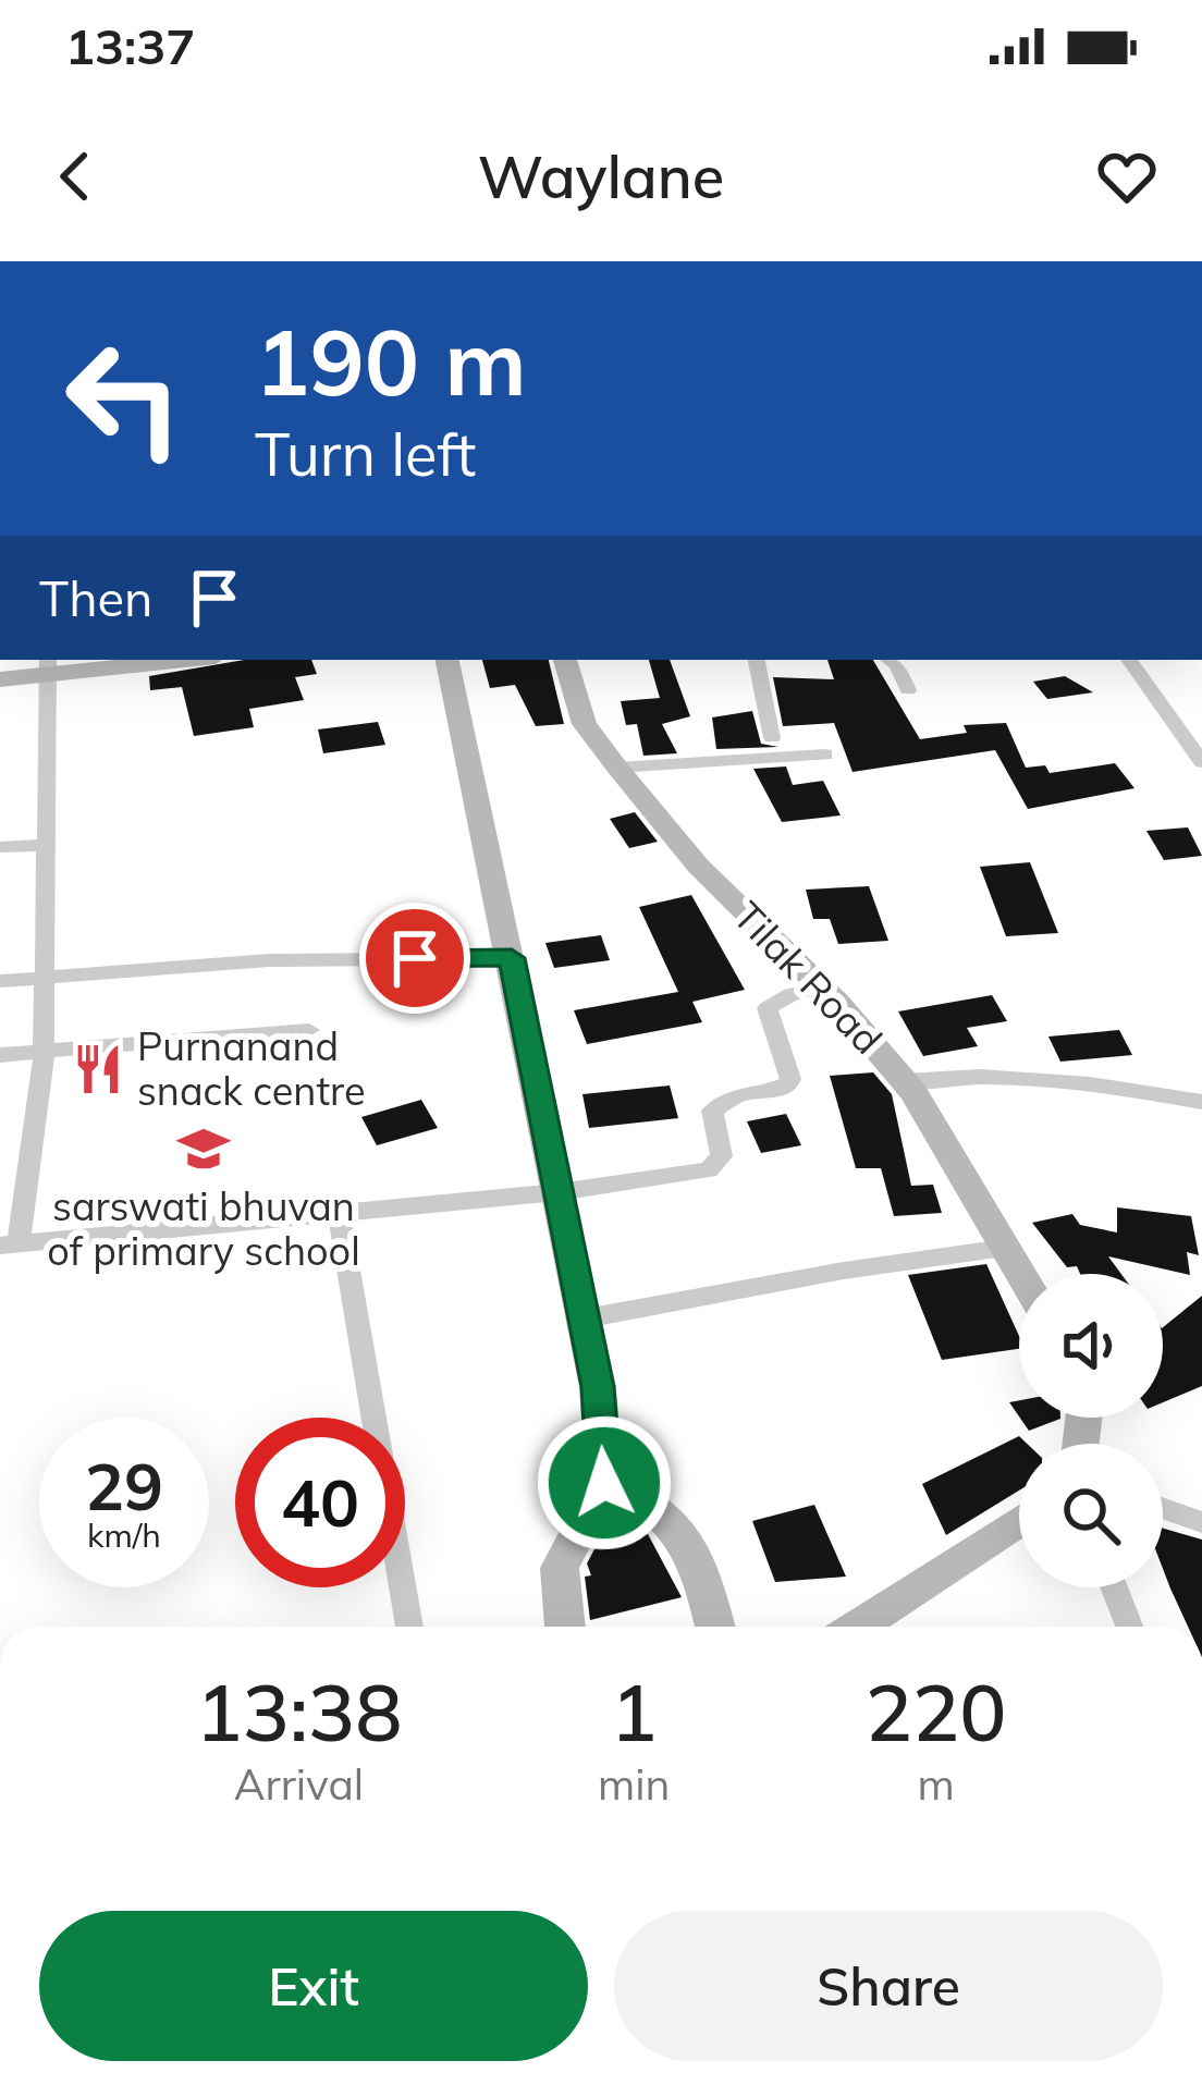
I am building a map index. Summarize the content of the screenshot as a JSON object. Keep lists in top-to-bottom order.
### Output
{
  "streets": {
    "street": ["Tilak Road"]
  },
  "places": {
    "restaurant": ["Purnanand snack centre"],
    "school or university": ["sarswati bhuvan of primary school"]
  },
  "page": {
    "status": "13:37",
    "header": "Waylane",
    "turn": ["190 m", "Turn left"],
    "then": "Then",
    "speed": "29 km/h",
    "limit": "40",
    "eta": [
      "13:38",
      "Arrival",
      "1",
      "min",
      "220",
      "m"
    ],
    "buttons": ["Exit", "Share"]
  }
}
